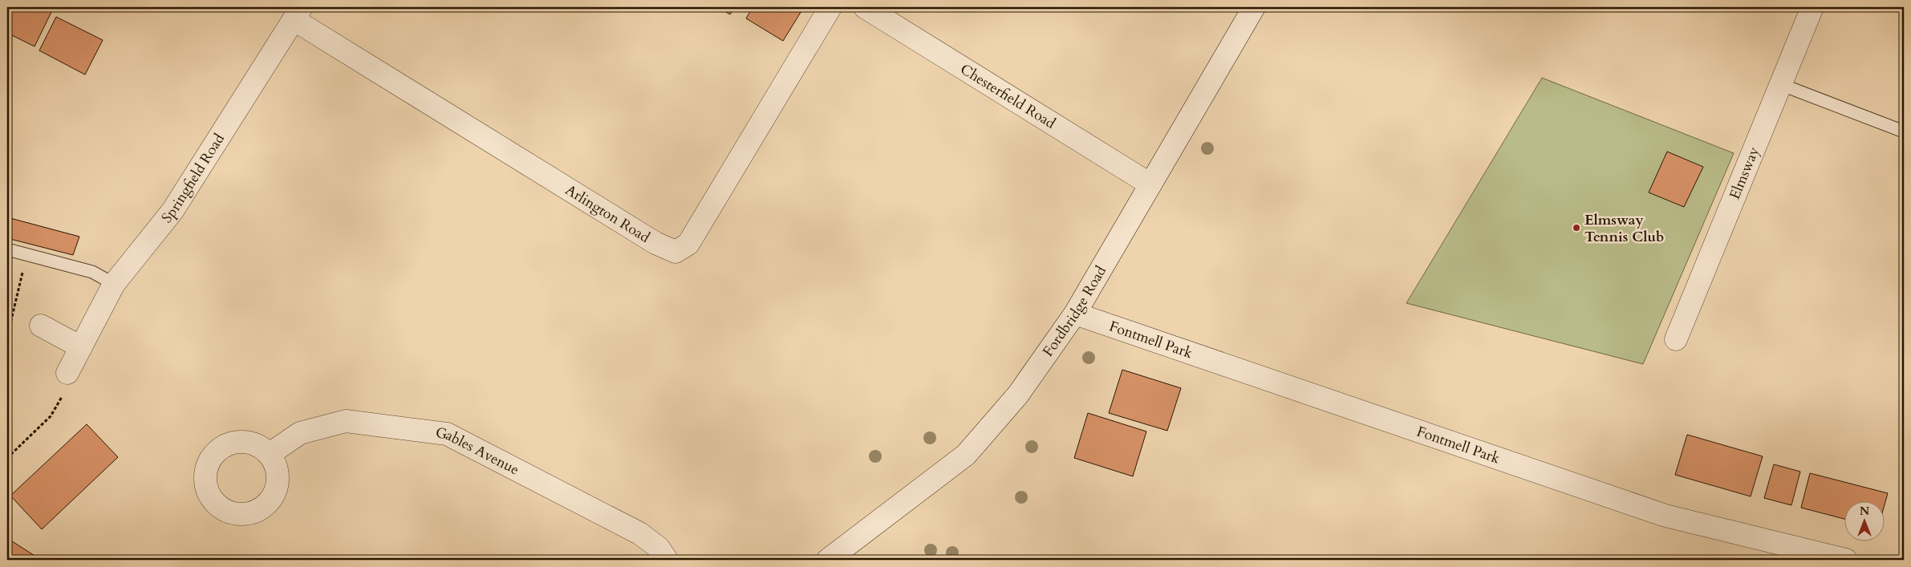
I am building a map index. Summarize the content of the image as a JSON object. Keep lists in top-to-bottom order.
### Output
{
  "streets": {
    "street": [
      "Chesterfield Road",
      "Elmsway",
      "Springfield Road",
      "Arlington Road",
      "Fordbridge Road",
      "Fontmell Park",
      "Gables Avenue"
    ]
  },
  "crossings": [
    ["Chesterfield Road", "Fordbridge Road"],
    ["Springfield Road", "Arlington Road"],
    ["Fordbridge Road", "Fontmell Park"]
  ],
  "places": ["Elmsway Tennis Club"],
  "north": "top"
}
